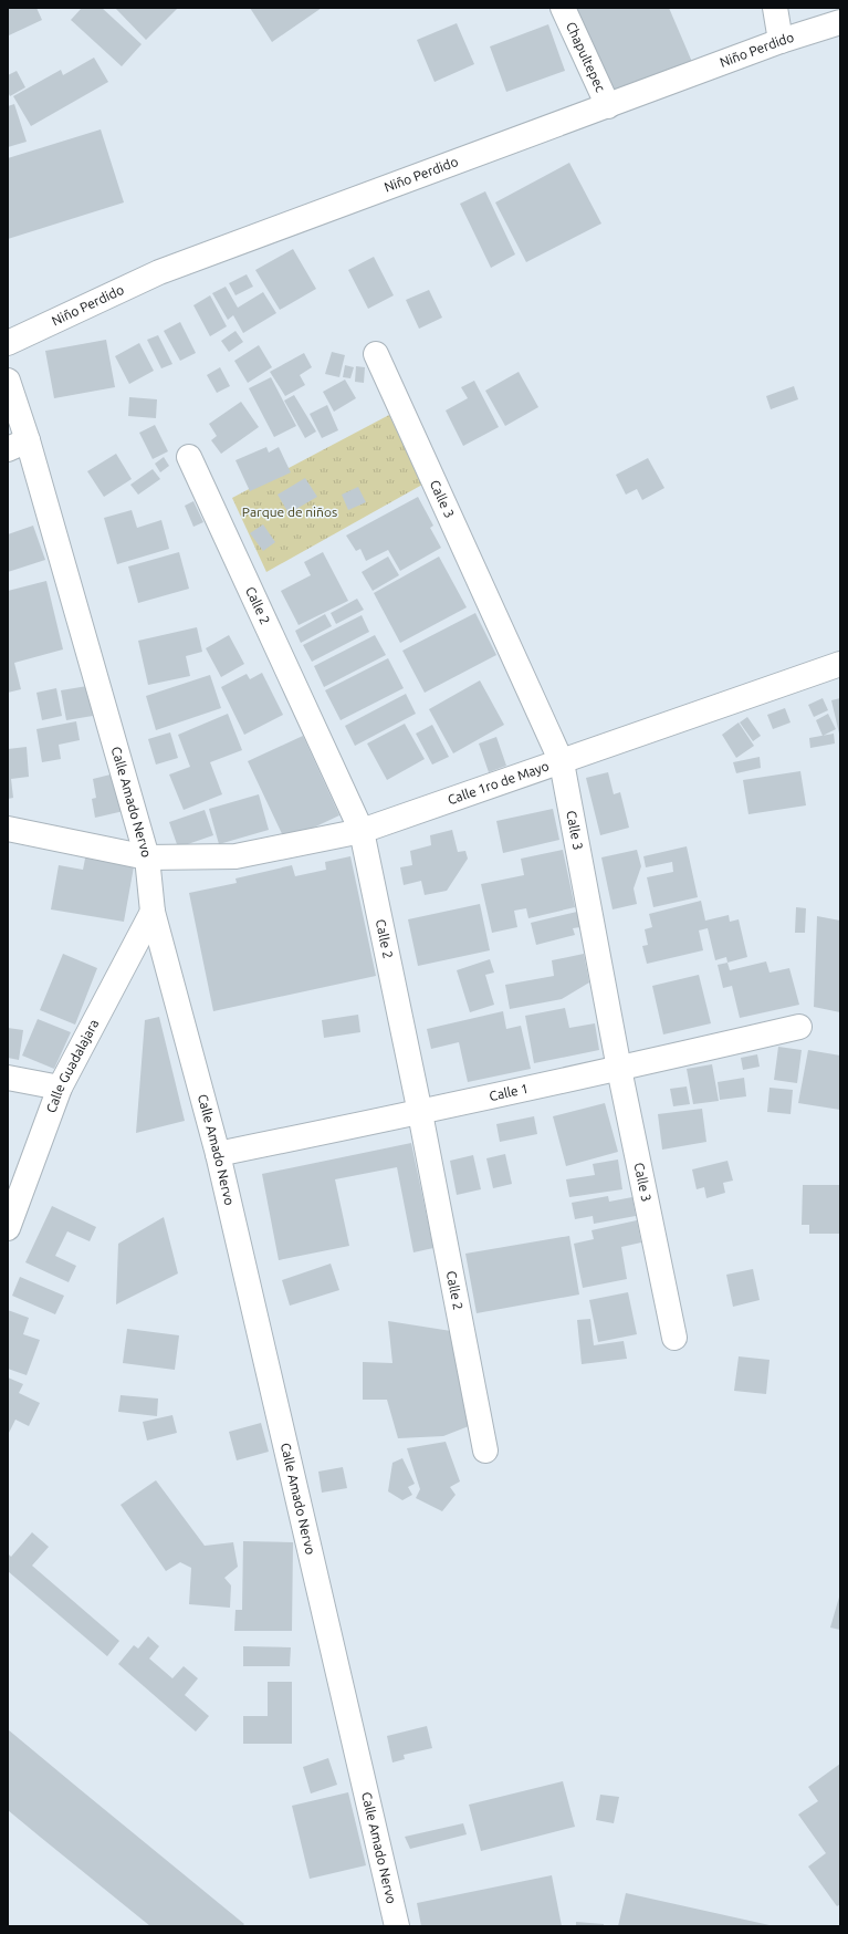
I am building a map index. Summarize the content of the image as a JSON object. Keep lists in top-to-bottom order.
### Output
{
  "streets": {
    "street": [
      "Niño Perdido",
      "Chapultepec",
      "Calle 3",
      "Calle 2",
      "Calle 1ro de Mayo",
      "Calle Amado Nervo",
      "Calle Guadalajara",
      "Calle 1"
    ]
  },
  "crossings": [
    ["Niño Perdido", "Chapultepec"],
    ["Calle 3", "Calle 1ro de Mayo"],
    ["Calle 3", "Calle 1"],
    ["Calle 2", "Calle 1ro de Mayo"],
    ["Calle 2", "Calle 1"],
    ["Calle 1ro de Mayo", "Calle Amado Nervo"],
    ["Calle Amado Nervo", "Calle Guadalajara"],
    ["Calle Amado Nervo", "Calle 1"]
  ],
  "parks": ["Parque de niños"]
}
